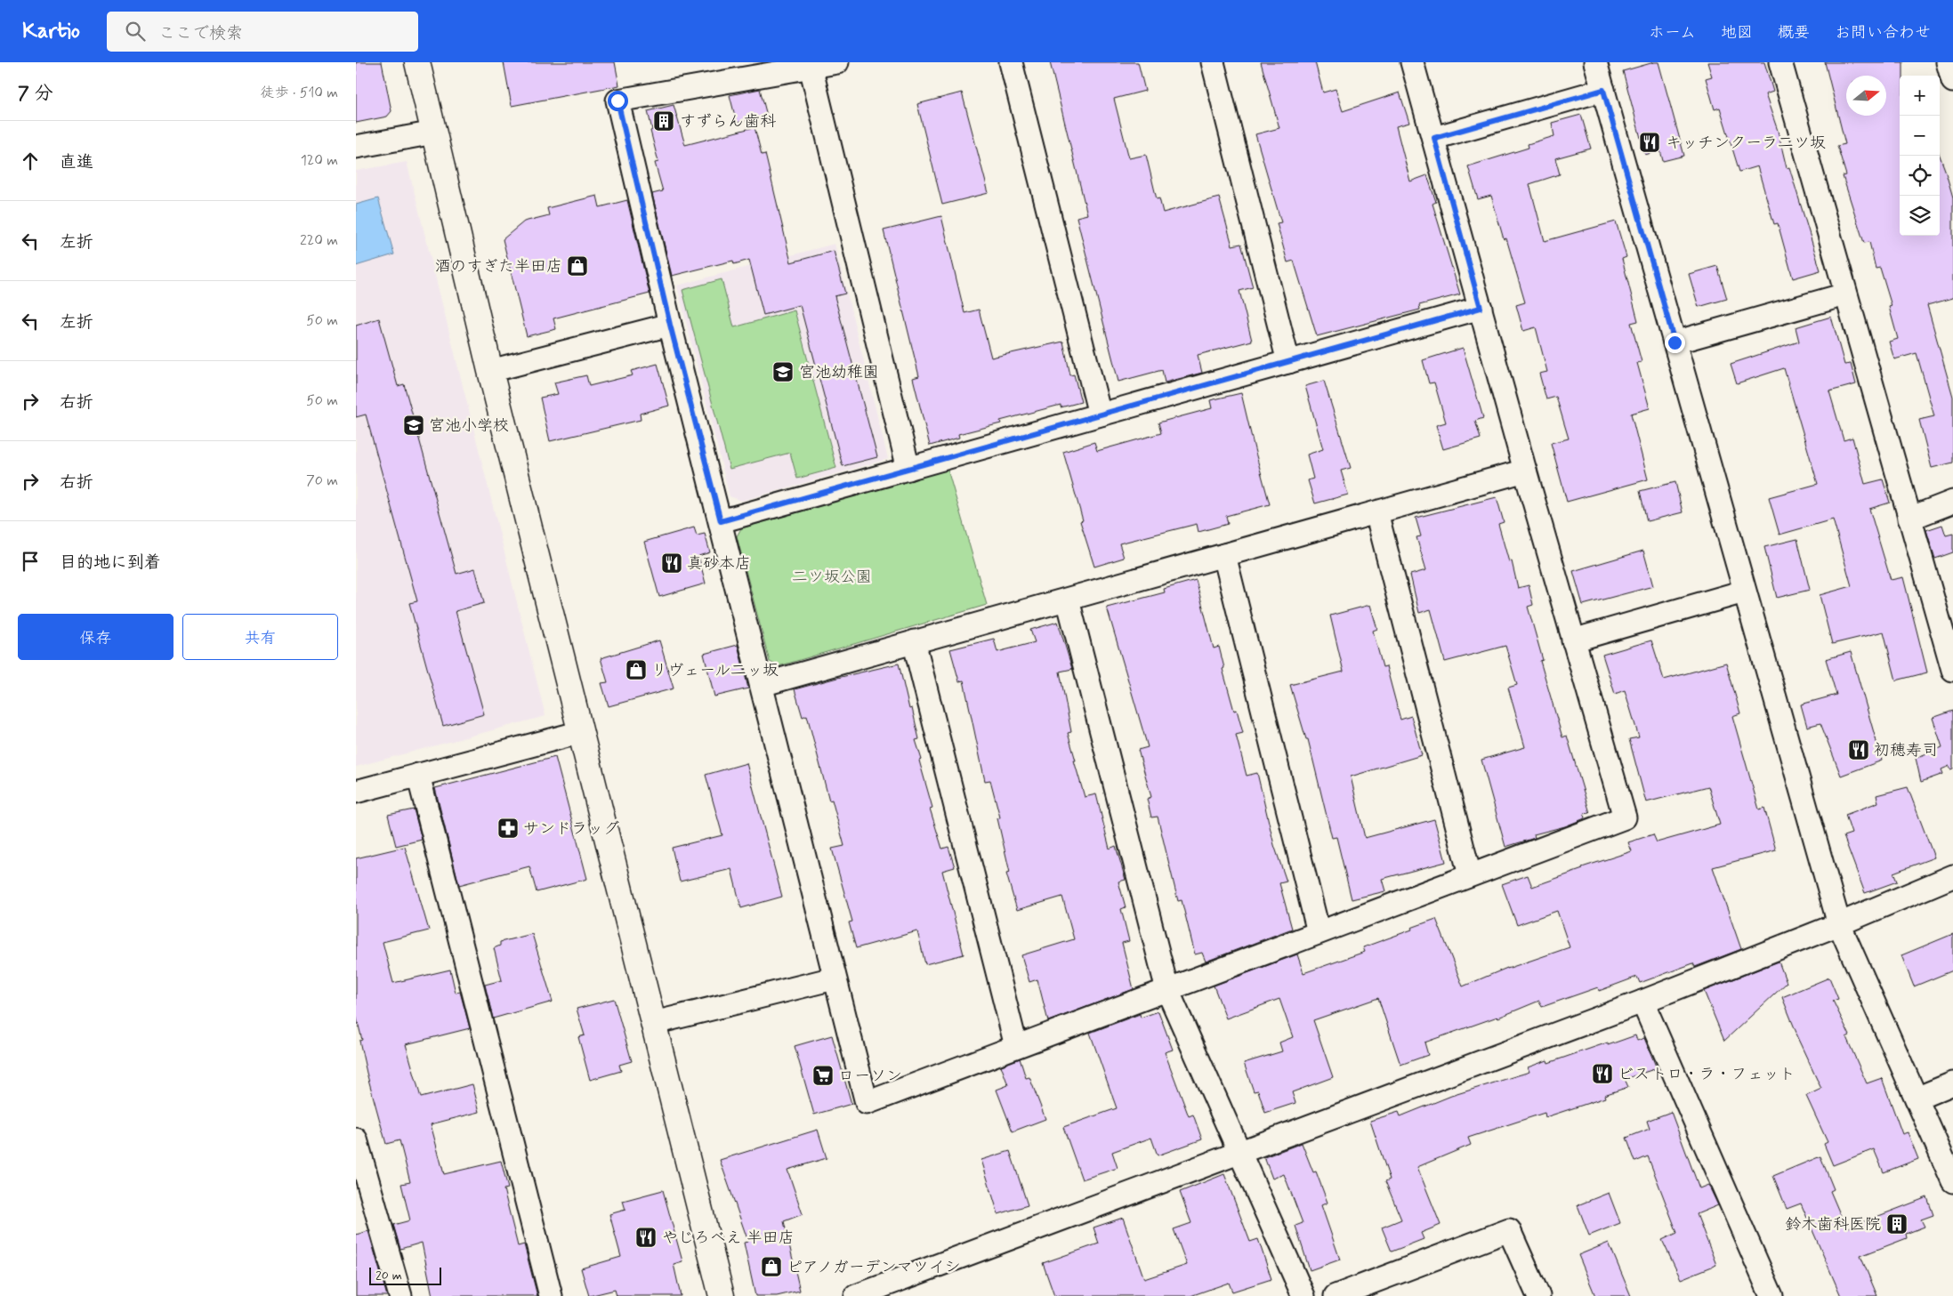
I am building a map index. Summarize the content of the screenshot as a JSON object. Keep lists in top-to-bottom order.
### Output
{
  "parks": ["二ツ坂公園"],
  "places": {
    "building": ["すずらん歯科", "鈴木歯科医院"],
    "restaurant": [
      "キッチンクーラ二ツ坂",
      "真砂本店",
      "初穂寿司",
      "ビストロ・ラ・フェット",
      "やじろべえ 半田店"
    ],
    "shop": ["酒のすぎた半田店", "リヴェール二ッ坂", "ピアノガーデンマツイシ"],
    "school or university": ["宮池幼稚園", "宮池小学校"],
    "pharmacy": ["サンドラッグ"],
    "supermarket": ["ローソン"]
  },
  "scale_bar": "20 m",
  "north": "right",
  "page": {
    "header": "Kartio",
    "search": "ここで検索",
    "nav": [
      "ホーム",
      "地図",
      "概要",
      "お問い合わせ"
    ],
    "heading": ["7 分", "徒歩 · 510 m"],
    "map_buttons": ["+", "−"],
    "list": [
      ["直進", "120 m"],
      ["左折", "220 m"],
      ["左折", "50 m"],
      ["右折", "50 m"],
      ["右折", "70 m"],
      "目的地に到着"
    ],
    "buttons": ["保存", "共有"],
    "scale": "20 m"
  }
}
